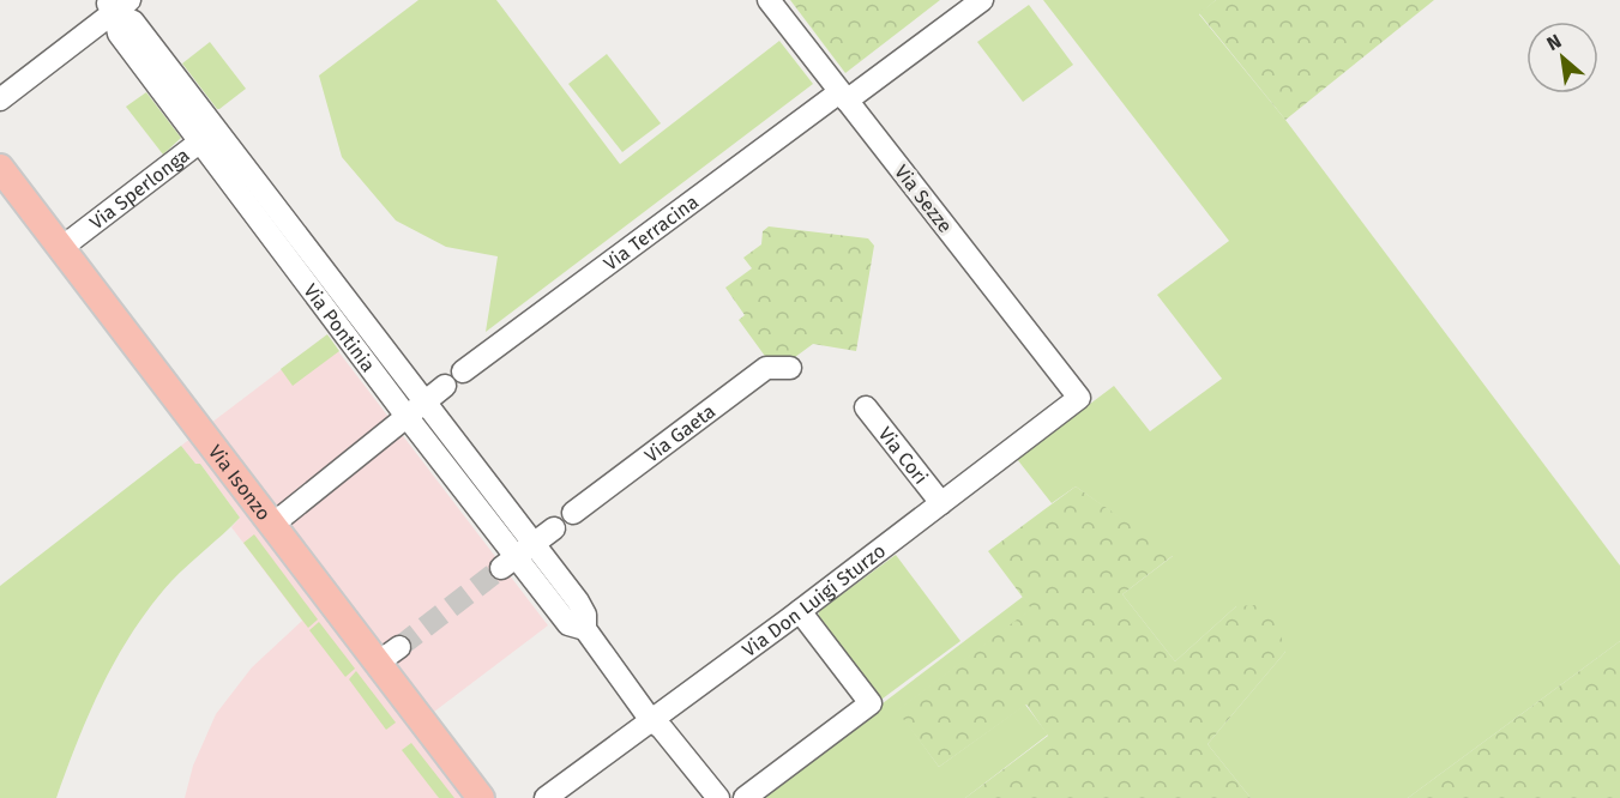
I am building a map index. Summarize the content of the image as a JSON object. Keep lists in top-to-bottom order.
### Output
{
  "streets": {
    "main road": ["Via Isonzo"],
    "street": [
      "Via Sperlonga",
      "Via Sezze",
      "Via Terracina",
      "Via Pontinia",
      "Via Gaeta",
      "Via Cori",
      "Via Don Luigi Sturzo"
    ]
  },
  "crossings": [
    ["Via Sperlonga", "Via Pontinia"],
    ["Via Sperlonga", "Via Isonzo"],
    ["Via Sezze", "Via Terracina"],
    ["Via Sezze", "Via Don Luigi Sturzo"],
    ["Via Pontinia", "Via Don Luigi Sturzo"],
    ["Via Cori", "Via Don Luigi Sturzo"]
  ],
  "north": "top left"
}
